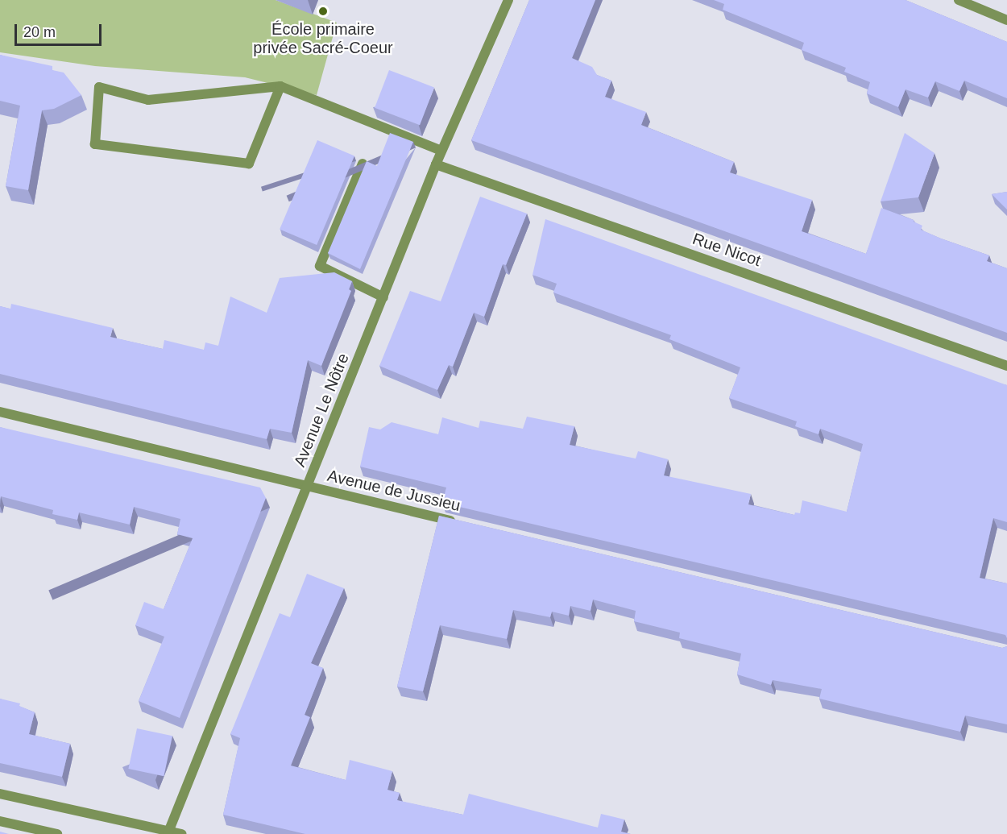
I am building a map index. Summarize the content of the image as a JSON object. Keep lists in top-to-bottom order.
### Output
{
  "streets": {
    "street": ["Rue Nicot", "Avenue Le Nôtre", "Avenue de Jussieu"]
  },
  "crossings": [
    ["Rue Nicot", "Avenue Le Nôtre"],
    ["Avenue Le Nôtre", "Avenue de Jussieu"]
  ],
  "places": ["École primaire privée Sacré-Coeur"],
  "scale_bar": "20 m"
}
